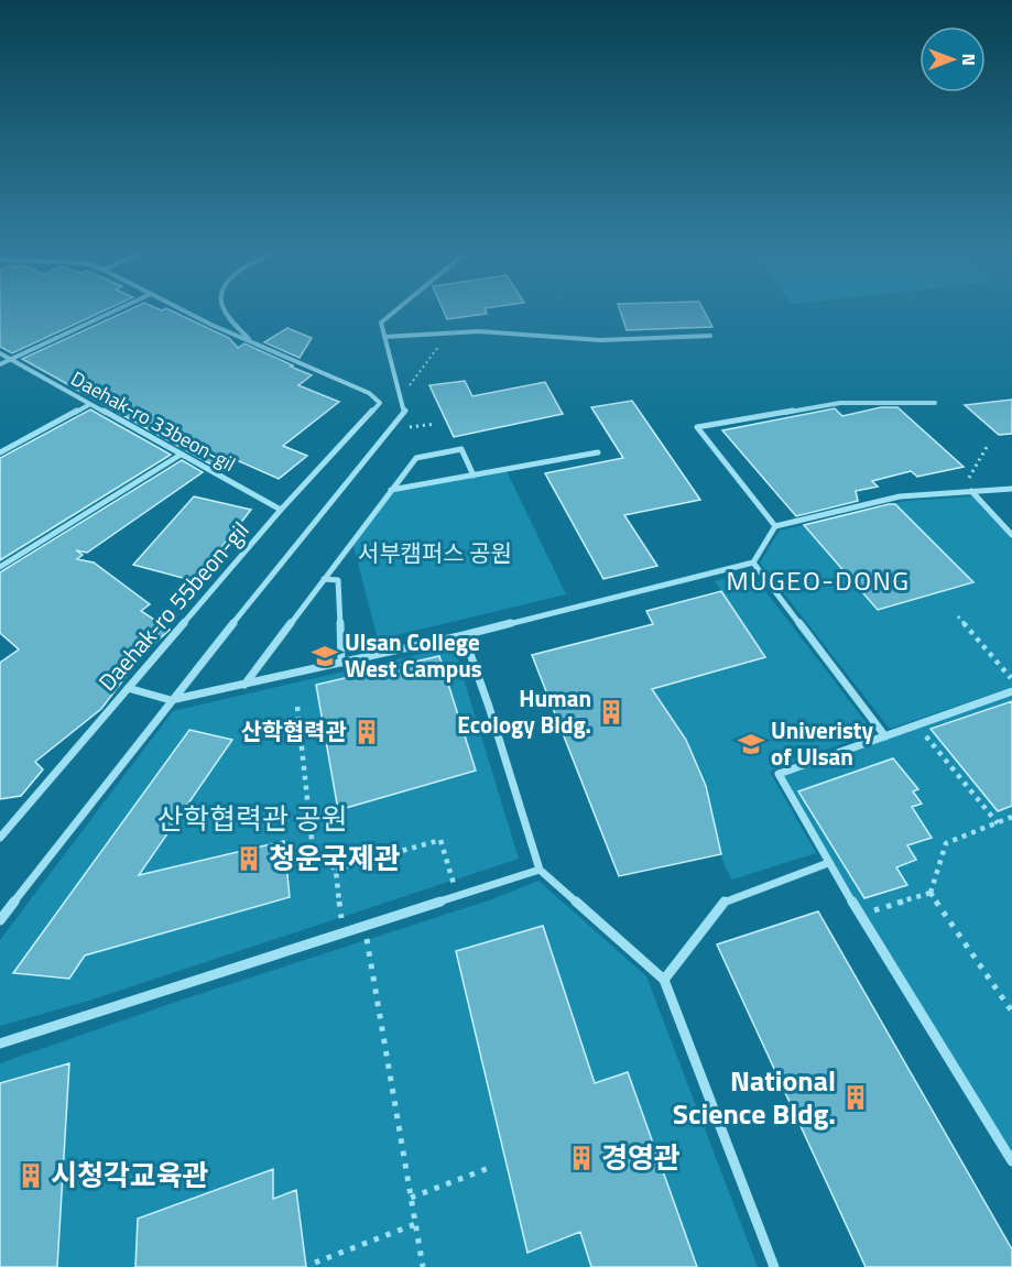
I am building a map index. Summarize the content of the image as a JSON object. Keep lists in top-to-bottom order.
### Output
{
  "streets": {
    "street": ["Daehak-ro 33beon-gil", "Daehak-ro 55beon-gil"]
  },
  "crossings": [
    ["Daehak-ro 33beon-gil", "Daehak-ro 55beon-gil"]
  ],
  "districts": ["MUGEO-DONG"],
  "parks": ["서부캠퍼스 공원", "산학협력관 공원"],
  "places": {
    "school or university": ["Ulsan College West Campus", "Univeristy of Ulsan"],
    "building": [
      "Human Ecology Bldg.",
      "산학협력관",
      "청운국제관",
      "National Science Bldg.",
      "경영관",
      "시청각교육관"
    ]
  },
  "north": "right"
}
